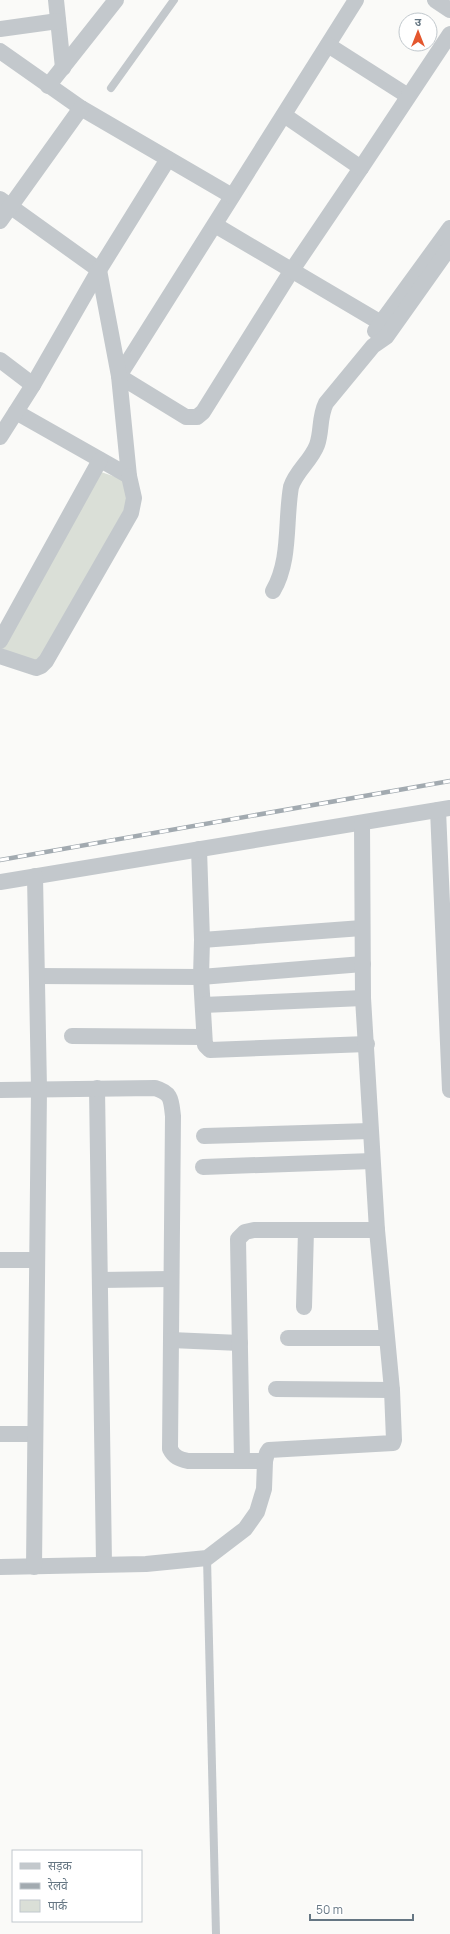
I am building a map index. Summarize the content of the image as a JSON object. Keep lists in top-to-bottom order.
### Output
{
  "legend": ["सड़क", "रेलवे", "पार्क"],
  "scale_bar": "50 m",
  "north": "top"
}
